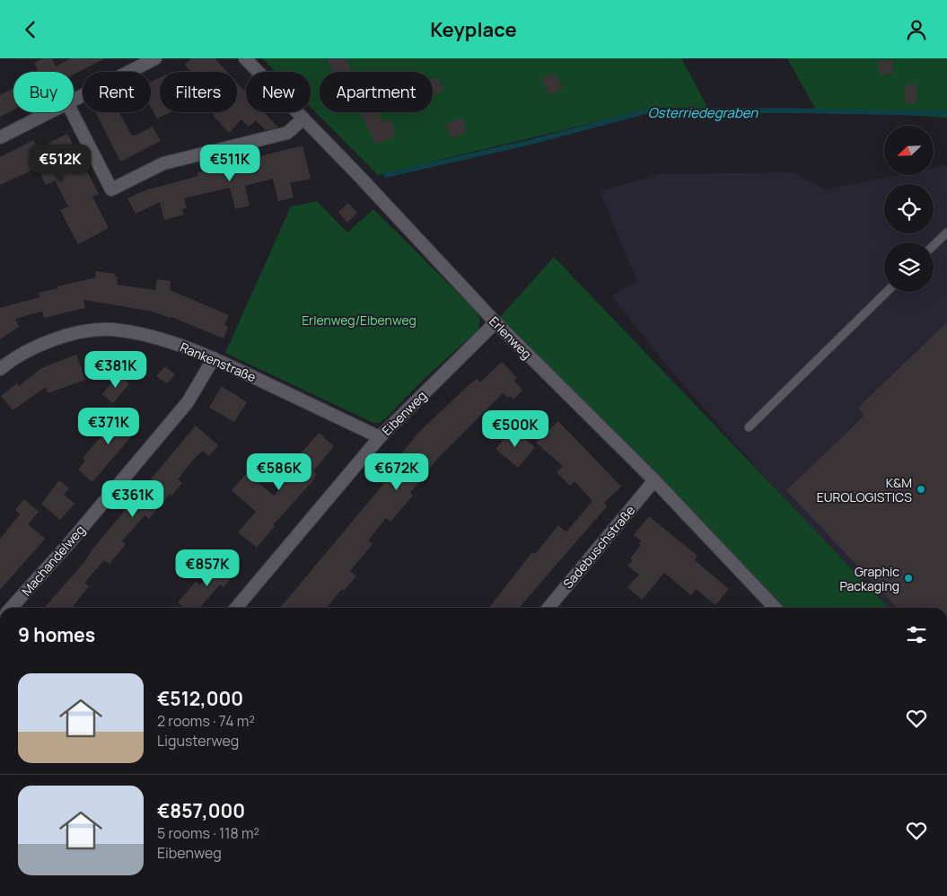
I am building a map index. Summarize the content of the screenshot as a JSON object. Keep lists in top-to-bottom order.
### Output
{
  "streets": {
    "street": [
      "Erlenweg",
      "Rankenstraße",
      "Eibenweg",
      "Sadebuschstraße",
      "Machandelweg"
    ]
  },
  "crossings": [
    ["Erlenweg", "Eibenweg"],
    ["Erlenweg", "Sadebuschstraße"],
    ["Rankenstraße", "Eibenweg"],
    ["Rankenstraße", "Machandelweg"]
  ],
  "water": ["Osterriedegraben"],
  "parks": ["Erlenweg/Eibenweg"],
  "places": ["K&M EUROLOGISTICS", "Graphic Packaging"],
  "north": "bottom left",
  "page": {
    "header": "Keyplace",
    "chip": [
      "Buy",
      "Rent",
      "Filters",
      "New",
      "Apartment"
    ],
    "price": [
      "€512K",
      "€511K",
      "€381K",
      "€371K",
      "€500K",
      "€586K",
      "€672K",
      "€361K",
      "€857K"
    ],
    "heading": "9 homes",
    "list": [
      {
        "name": "€512,000",
        "note": "2 rooms · 74 m² · Ligusterweg"
      },
      {
        "name": "€857,000",
        "note": "5 rooms · 118 m² · Eibenweg"
      }
    ]
  }
}
